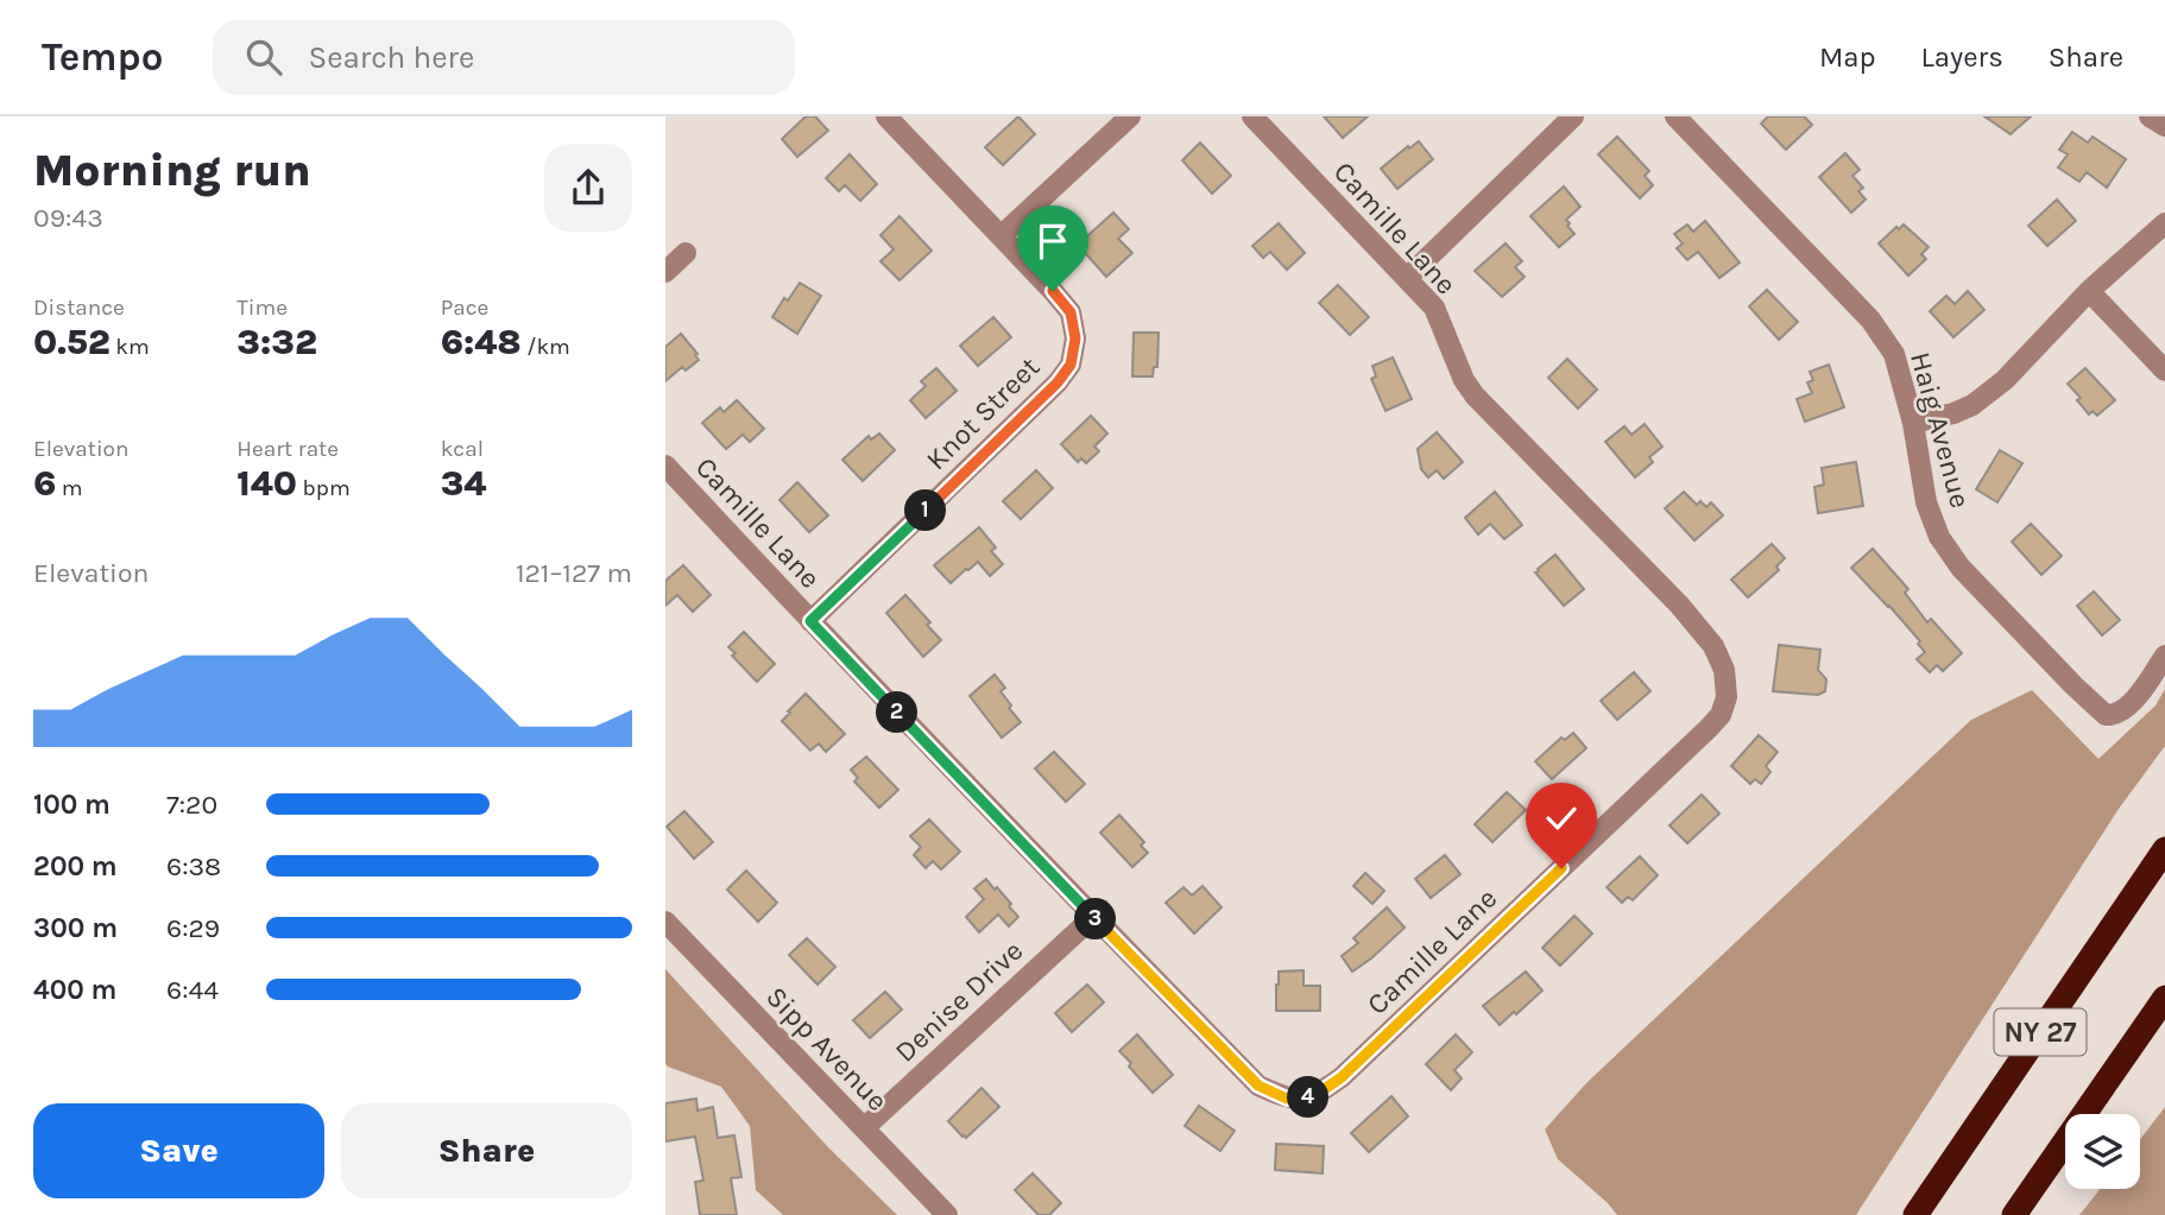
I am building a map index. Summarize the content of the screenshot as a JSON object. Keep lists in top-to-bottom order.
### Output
{
  "streets": {
    "highway": ["NY 27"],
    "street": [
      "Camille Lane",
      "Knot Street",
      "Haig Avenue",
      "Denise Drive",
      "Sipp Avenue"
    ]
  },
  "crossings": [
    ["Camille Lane", "Knot Street"],
    ["Camille Lane", "Denise Drive"],
    ["Denise Drive", "Sipp Avenue"]
  ],
  "page": {
    "header": "Tempo",
    "search": "Search here",
    "nav": ["Map", "Layers", "Share"],
    "heading": ["Morning run", "09:43"],
    "stats": [
      ["Distance", "0.52 km"],
      ["Time", "3:32"],
      ["Pace", "6:48 /km"],
      ["Elevation", "6 m"],
      ["Heart rate", "140 bpm"],
      ["kcal", "34"]
    ],
    "pins": [
      "1",
      "2",
      "3",
      "4"
    ],
    "chart": ["Elevation", "121–127 m"],
    "list": [
      {
        "name": "100 m",
        "note": "7:20"
      },
      {
        "name": "200 m",
        "note": "6:38"
      },
      {
        "name": "300 m",
        "note": "6:29"
      },
      {
        "name": "400 m",
        "note": "6:44"
      }
    ],
    "buttons": ["Save", "Share"]
  }
}
